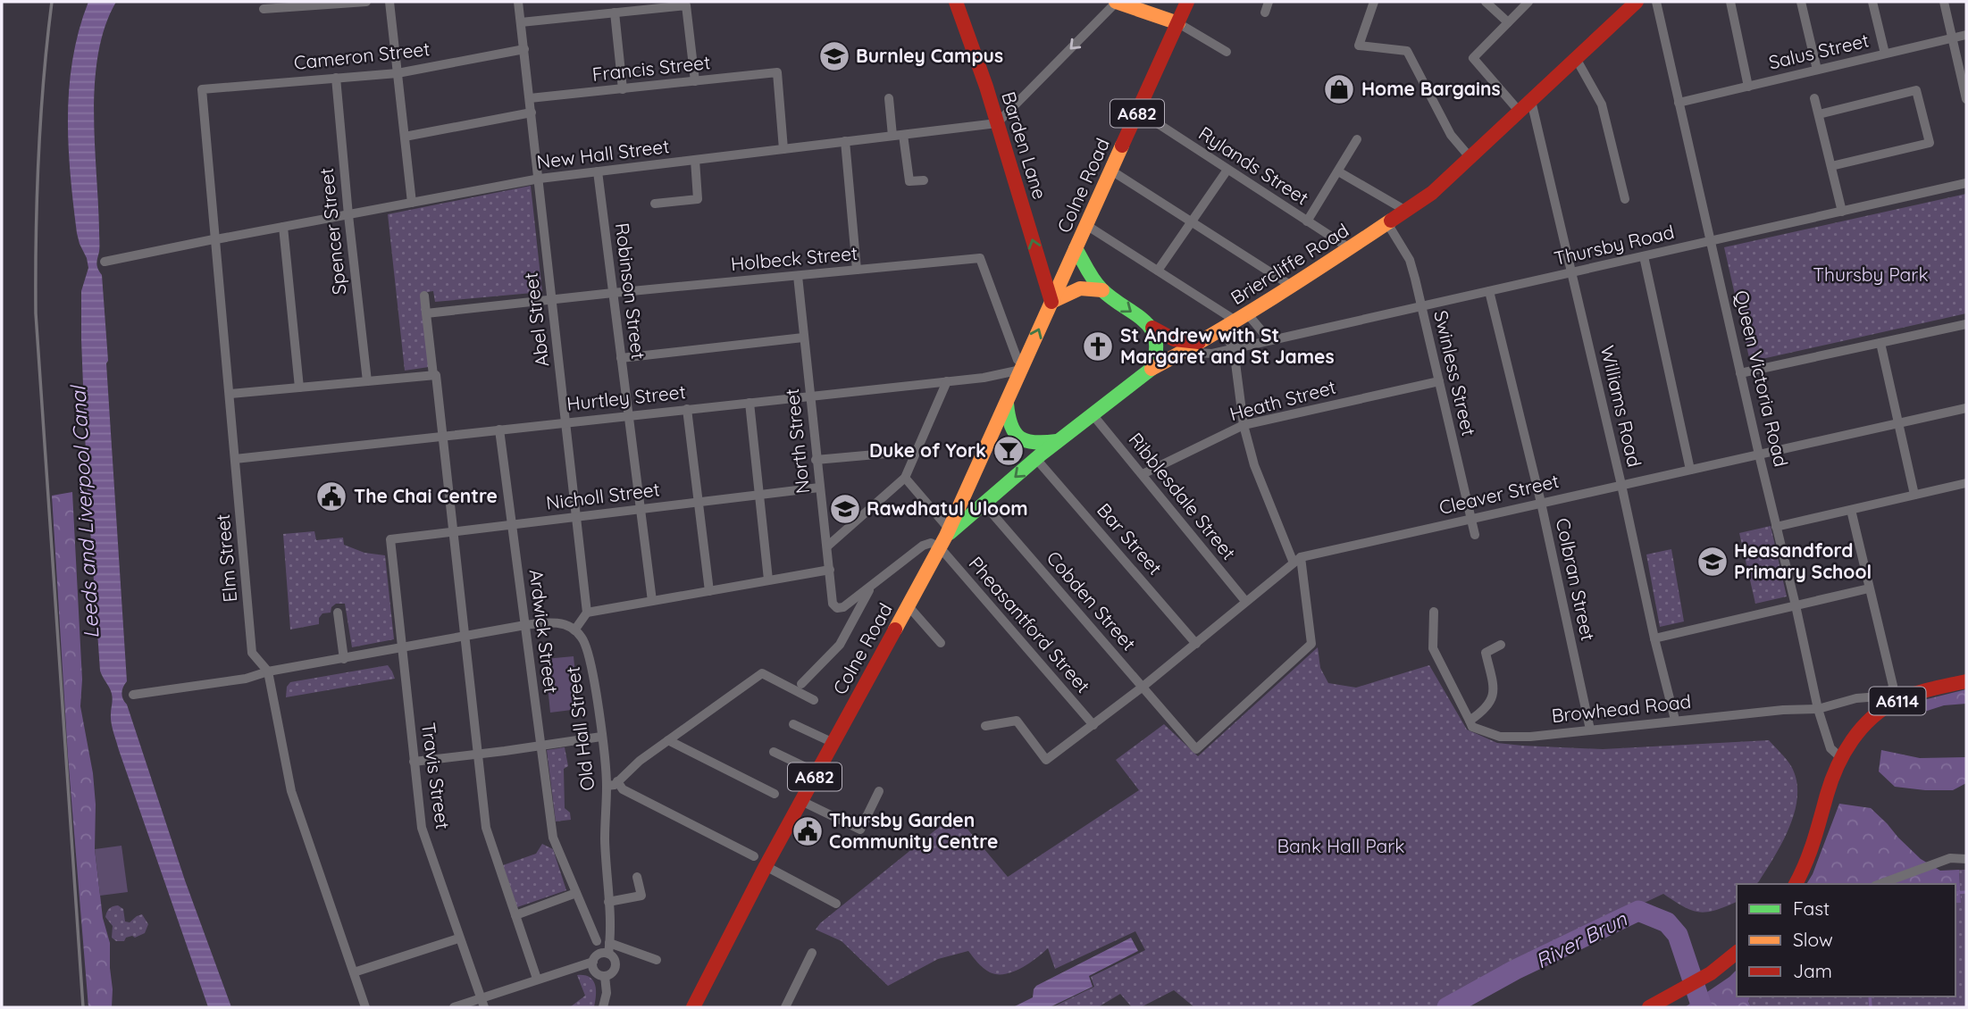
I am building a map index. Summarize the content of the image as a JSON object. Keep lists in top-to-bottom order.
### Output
{
  "streets": {
    "main road": [
      "A682",
      "Barden Lane",
      "Colne Road",
      "Briercliffe Road",
      "A6114"
    ],
    "street": [
      "Salus Street",
      "Cameron Street",
      "Francis Street",
      "New Hall Street",
      "Rylands Street",
      "Spencer Street",
      "Thursby Road",
      "Holbeck Street",
      "Robinson Street",
      "Abel Street",
      "Swinless Street",
      "Queen Victoria Road",
      "Hurtley Street",
      "Heath Street",
      "Williams Road",
      "North Street",
      "Cleaver Street",
      "Nicholl Street",
      "Ribblesdale Street",
      "Bar Street",
      "Elm Street",
      "Colbran Street",
      "Cobden Street",
      "Pheasantford Street",
      "Ardwick Street",
      "Browhead Road",
      "Old Hall Street",
      "Travis Street"
    ]
  },
  "crossings": [
    ["Salus Street", "Queen Victoria Road"],
    ["Cameron Street", "Spencer Street"],
    ["Cameron Street", "Abel Street"],
    ["Cameron Street", "Elm Street"],
    ["Francis Street", "New Hall Street"],
    ["Francis Street", "Abel Street"],
    ["Barden Lane", "New Hall Street"],
    ["Barden Lane", "Colne Road"],
    ["New Hall Street", "Spencer Street"],
    ["New Hall Street", "Robinson Street"],
    ["New Hall Street", "Abel Street"],
    ["New Hall Street", "Elm Street"],
    ["Rylands Street", "Colne Road"],
    ["Rylands Street", "Briercliffe Road"],
    ["Colne Road", "Holbeck Street"],
    ["Colne Road", "Briercliffe Road"],
    ["Colne Road", "Hurtley Street"],
    ["Colne Road", "Pheasantford Street"],
    ["Thursby Road", "Briercliffe Road"],
    ["Thursby Road", "Swinless Street"],
    ["Thursby Road", "Queen Victoria Road"],
    ["Thursby Road", "Williams Road"],
    ["Thursby Road", "Colbran Street"],
    ["Holbeck Street", "Robinson Street"],
    ["Holbeck Street", "Abel Street"],
    ["Holbeck Street", "Hurtley Street"],
    ["Holbeck Street", "North Street"],
    ["Briercliffe Road", "Swinless Street"],
    ["Briercliffe Road", "Williams Road"],
    ["Briercliffe Road", "Ribblesdale Street"],
    ["Briercliffe Road", "Bar Street"],
    ["Briercliffe Road", "Cobden Street"],
    ["Briercliffe Road", "Pheasantford Street"],
    ["Robinson Street", "Hurtley Street"],
    ["Robinson Street", "Nicholl Street"],
    ["Abel Street", "Hurtley Street"],
    ["Abel Street", "Nicholl Street"],
    ["Swinless Street", "Heath Street"],
    ["Swinless Street", "Cleaver Street"],
    ["Queen Victoria Road", "Cleaver Street"],
    ["Queen Victoria Road", "A6114"],
    ["Queen Victoria Road", "Browhead Road"],
    ["Hurtley Street", "North Street"],
    ["Hurtley Street", "Elm Street"],
    ["Hurtley Street", "Ardwick Street"],
    ["Heath Street", "Ribblesdale Street"],
    ["Williams Road", "Cleaver Street"],
    ["Williams Road", "Browhead Road"],
    ["North Street", "Nicholl Street"],
    ["Cleaver Street", "Ribblesdale Street"],
    ["Cleaver Street", "Bar Street"],
    ["Cleaver Street", "Colbran Street"],
    ["Cleaver Street", "Cobden Street"],
    ["Cleaver Street", "Pheasantford Street"],
    ["Nicholl Street", "Ardwick Street"],
    ["Nicholl Street", "Travis Street"],
    ["Colbran Street", "Browhead Road"],
    ["A6114", "Browhead Road"]
  ],
  "one_way": ["Barden Lane"],
  "water": ["Leeds and Liverpool Canal", "River Brun"],
  "parks": ["Thursby Park", "Bank Hall Park"],
  "places": {
    "school or university": ["Burnley Campus", "Rawdhatul Uloom", "Heasandford Primary School"],
    "shop": ["Home Bargains"],
    "church": ["St Andrew with St Margaret and St James"],
    "bar": ["Duke of York"],
    "public building": ["The Chai Centre", "Thursby Garden Community Centre"]
  },
  "legend": ["Fast", "Slow", "Jam"]
}
